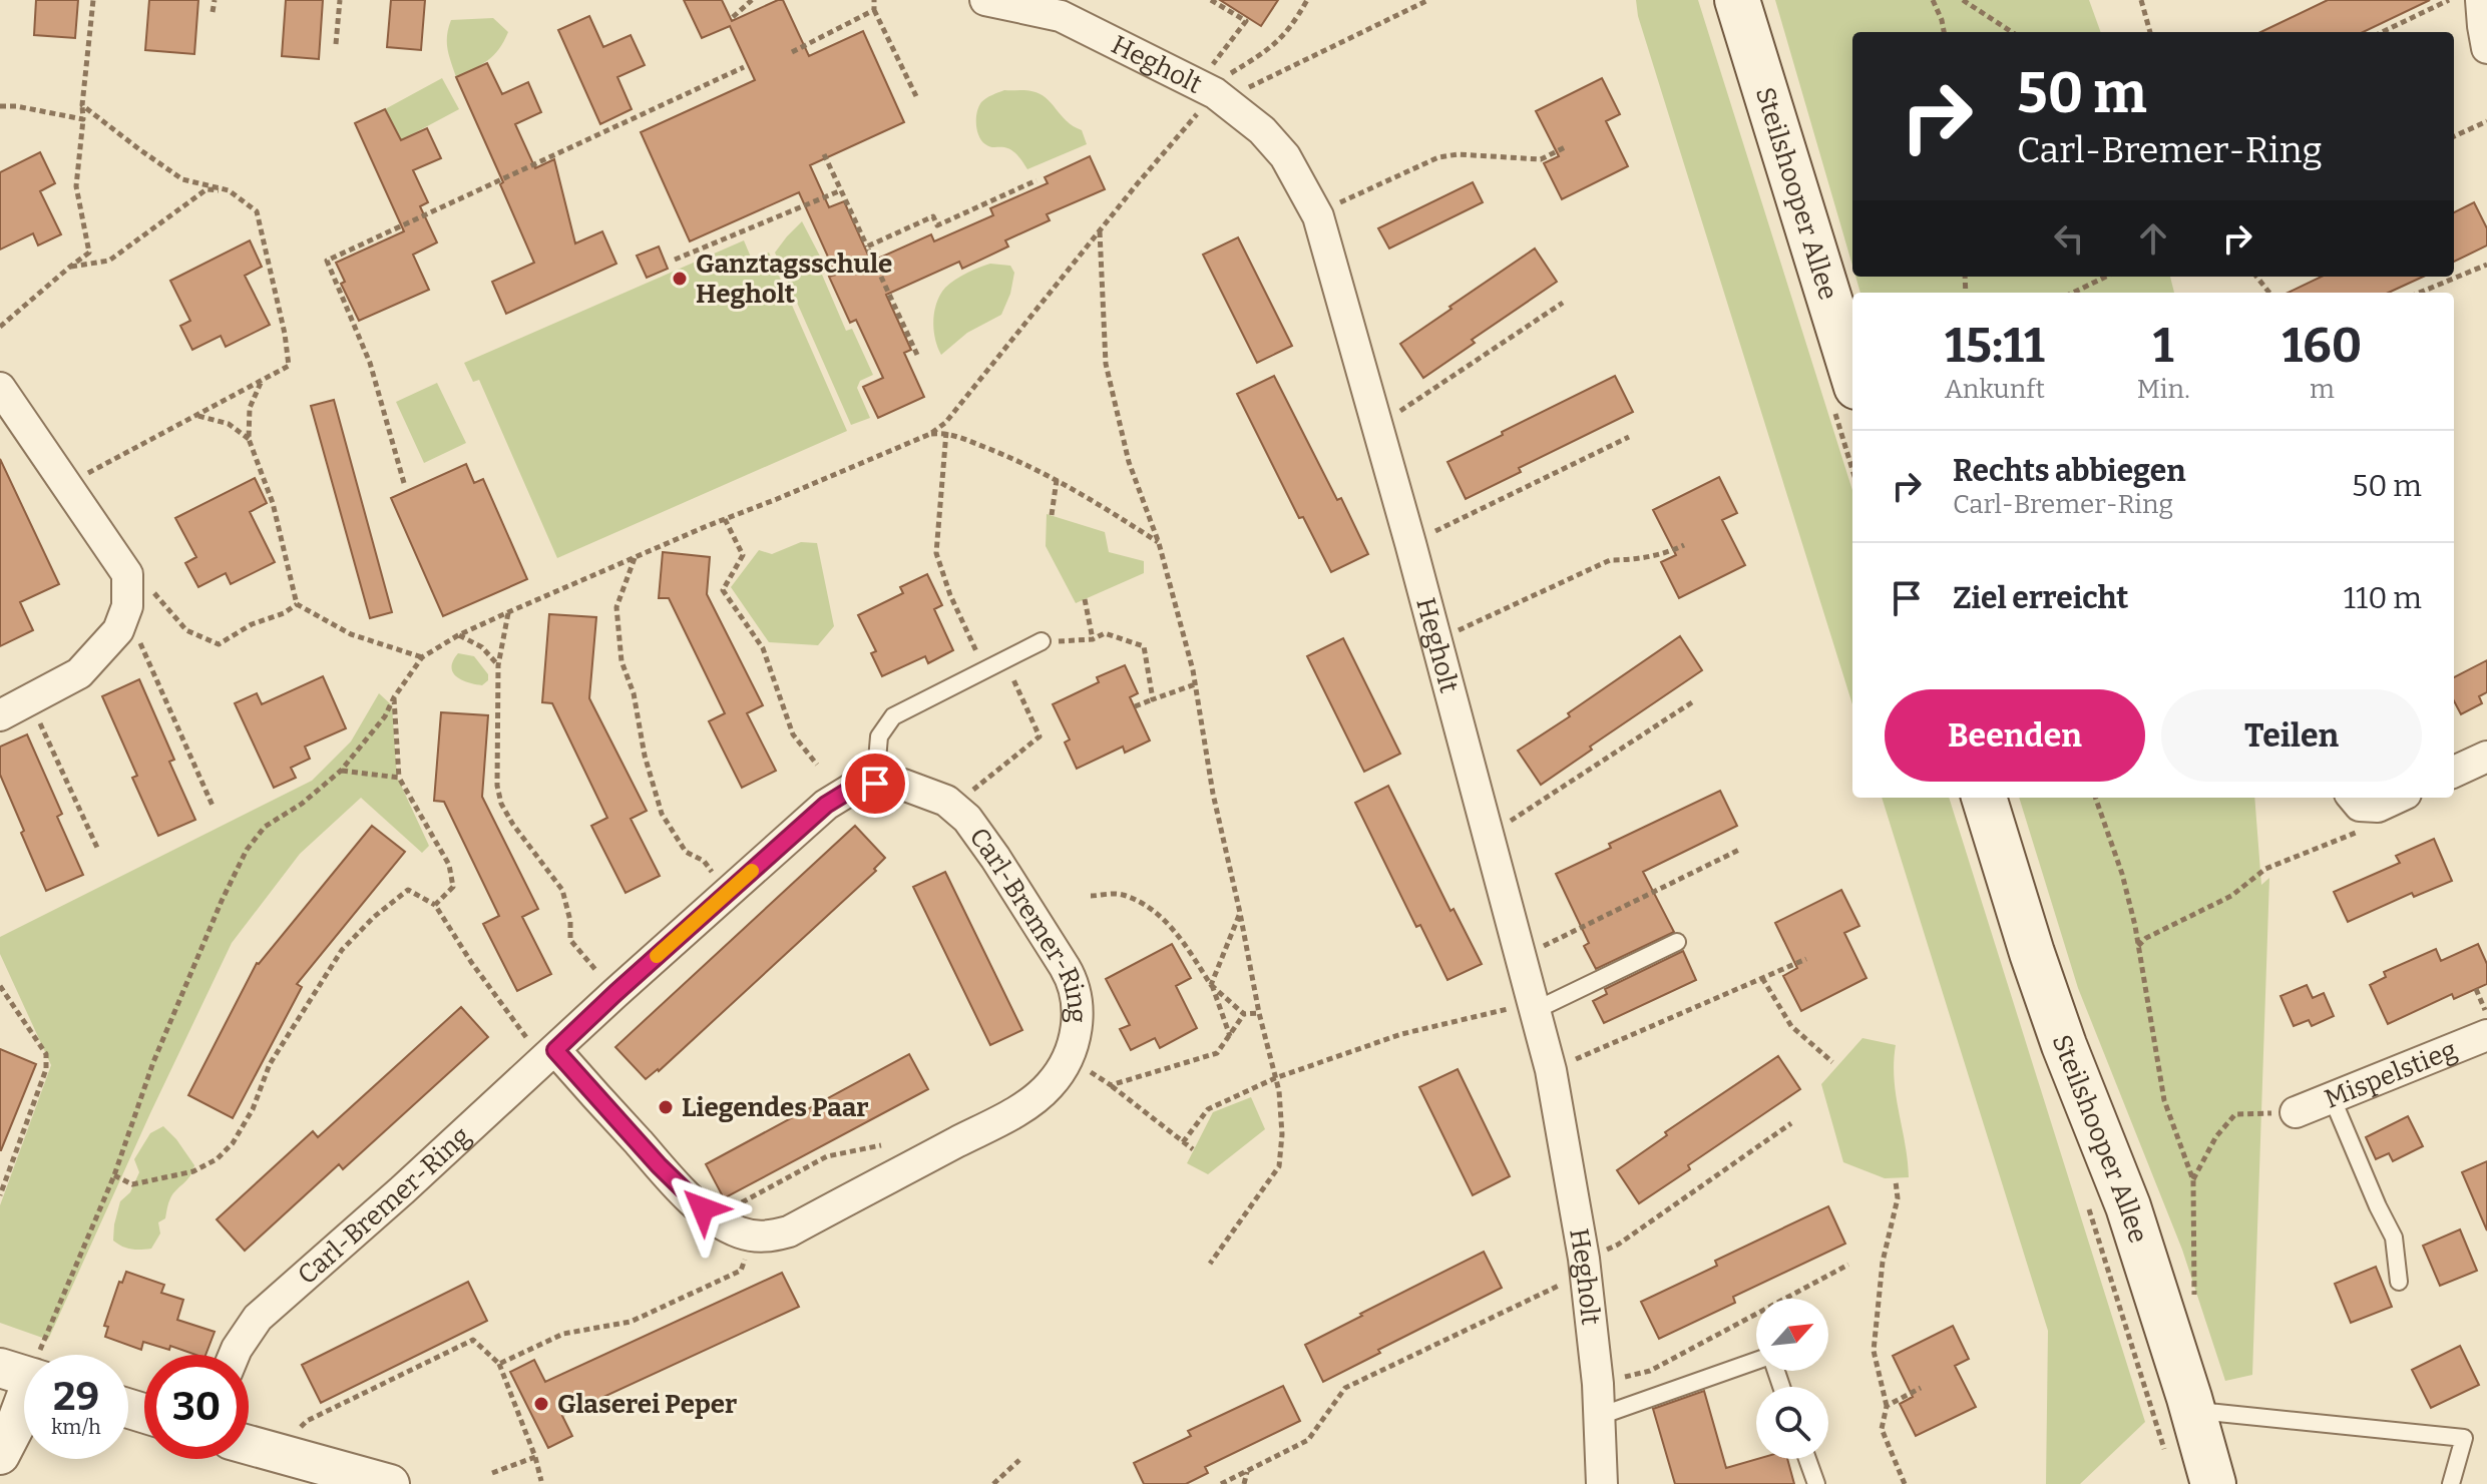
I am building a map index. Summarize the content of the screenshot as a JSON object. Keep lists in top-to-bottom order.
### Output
{
  "streets": {
    "main road": ["Steilshooper Allee"],
    "street": ["Hegholt", "Carl-Bremer-Ring", "Mispelstieg"]
  },
  "places": ["Ganztagsschule Hegholt", "Liegendes Paar", "Glaserei Peper"],
  "north": "top right",
  "page": {
    "turn": ["50 m", "Carl-Bremer-Ring"],
    "eta": [
      "15:11",
      "Ankunft",
      "1",
      "Min.",
      "160",
      "m"
    ],
    "list": [
      {
        "name": "Rechts abbiegen",
        "note": "Carl-Bremer-Ring",
        "value": "50 m"
      },
      {
        "name": "Ziel erreicht",
        "value": "110 m"
      }
    ],
    "buttons": ["Beenden", "Teilen"],
    "speed": "29 km/h",
    "limit": "30"
  }
}
